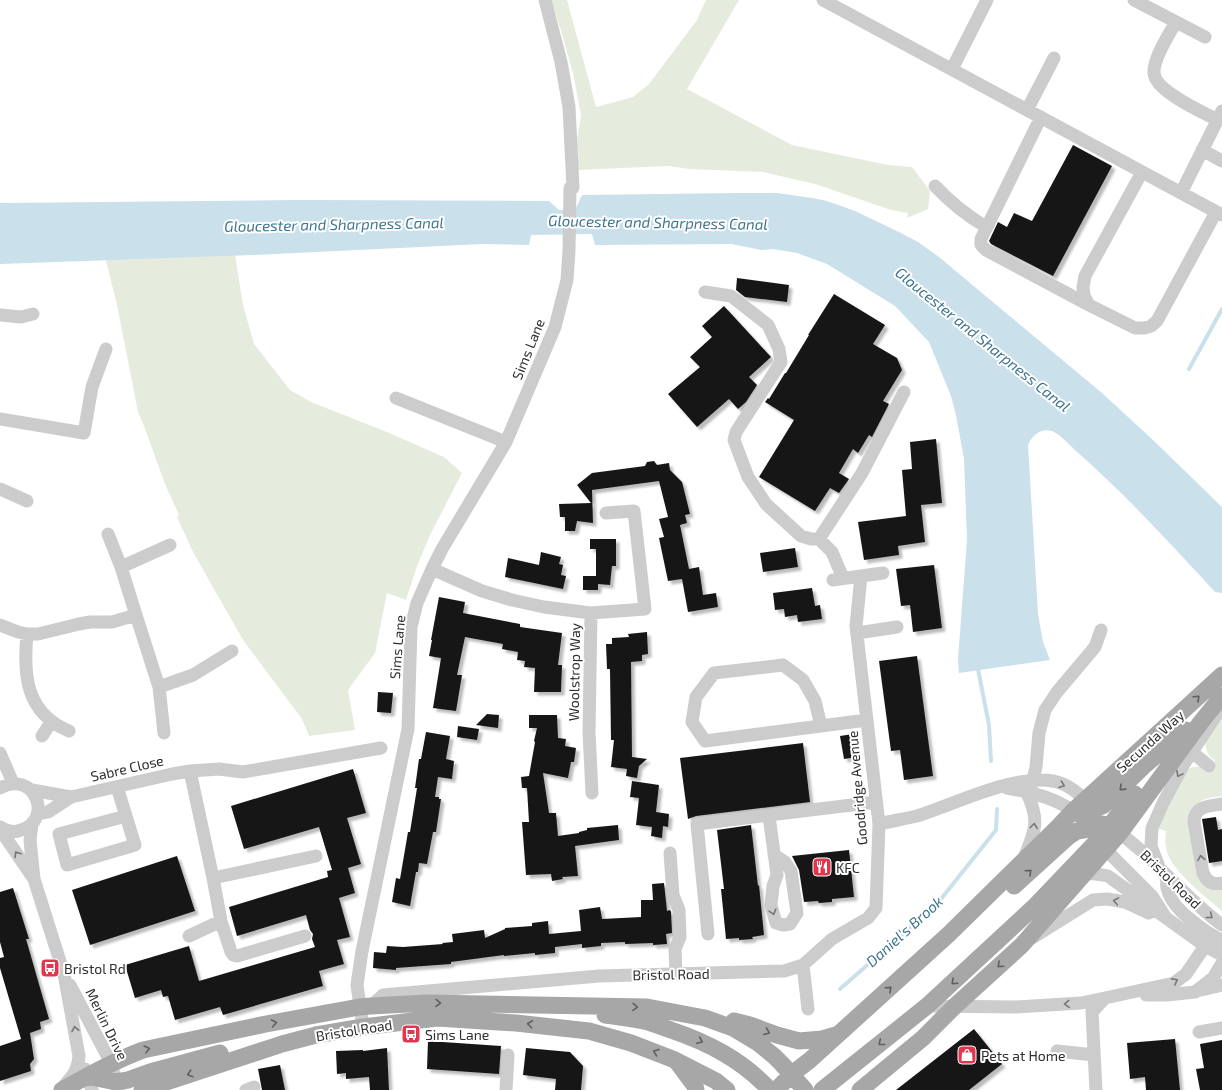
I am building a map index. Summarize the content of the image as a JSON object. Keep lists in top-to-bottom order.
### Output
{
  "streets": {
    "main road": ["Secunda Way", "Bristol Road"],
    "street": [
      "Sims Lane",
      "Woolstrop Way",
      "Sabre Close",
      "Goodridge Avenue",
      "Merlin Drive"
    ]
  },
  "crossings": [
    ["Sims Lane", "Woolstrop Way"],
    ["Sims Lane", "Bristol Road"],
    ["Secunda Way", "Bristol Road"],
    ["Sabre Close", "Merlin Drive"],
    ["Goodridge Avenue", "Bristol Road"],
    ["Bristol Road", "Merlin Drive"]
  ],
  "water": ["Gloucester and Sharpness Canal", "Daniel's Brook"],
  "places": {
    "restaurant": ["KFC"],
    "bus stop": ["Bristol Rd", "Sims Lane"],
    "shop": ["Pets at Home"]
  }
}
